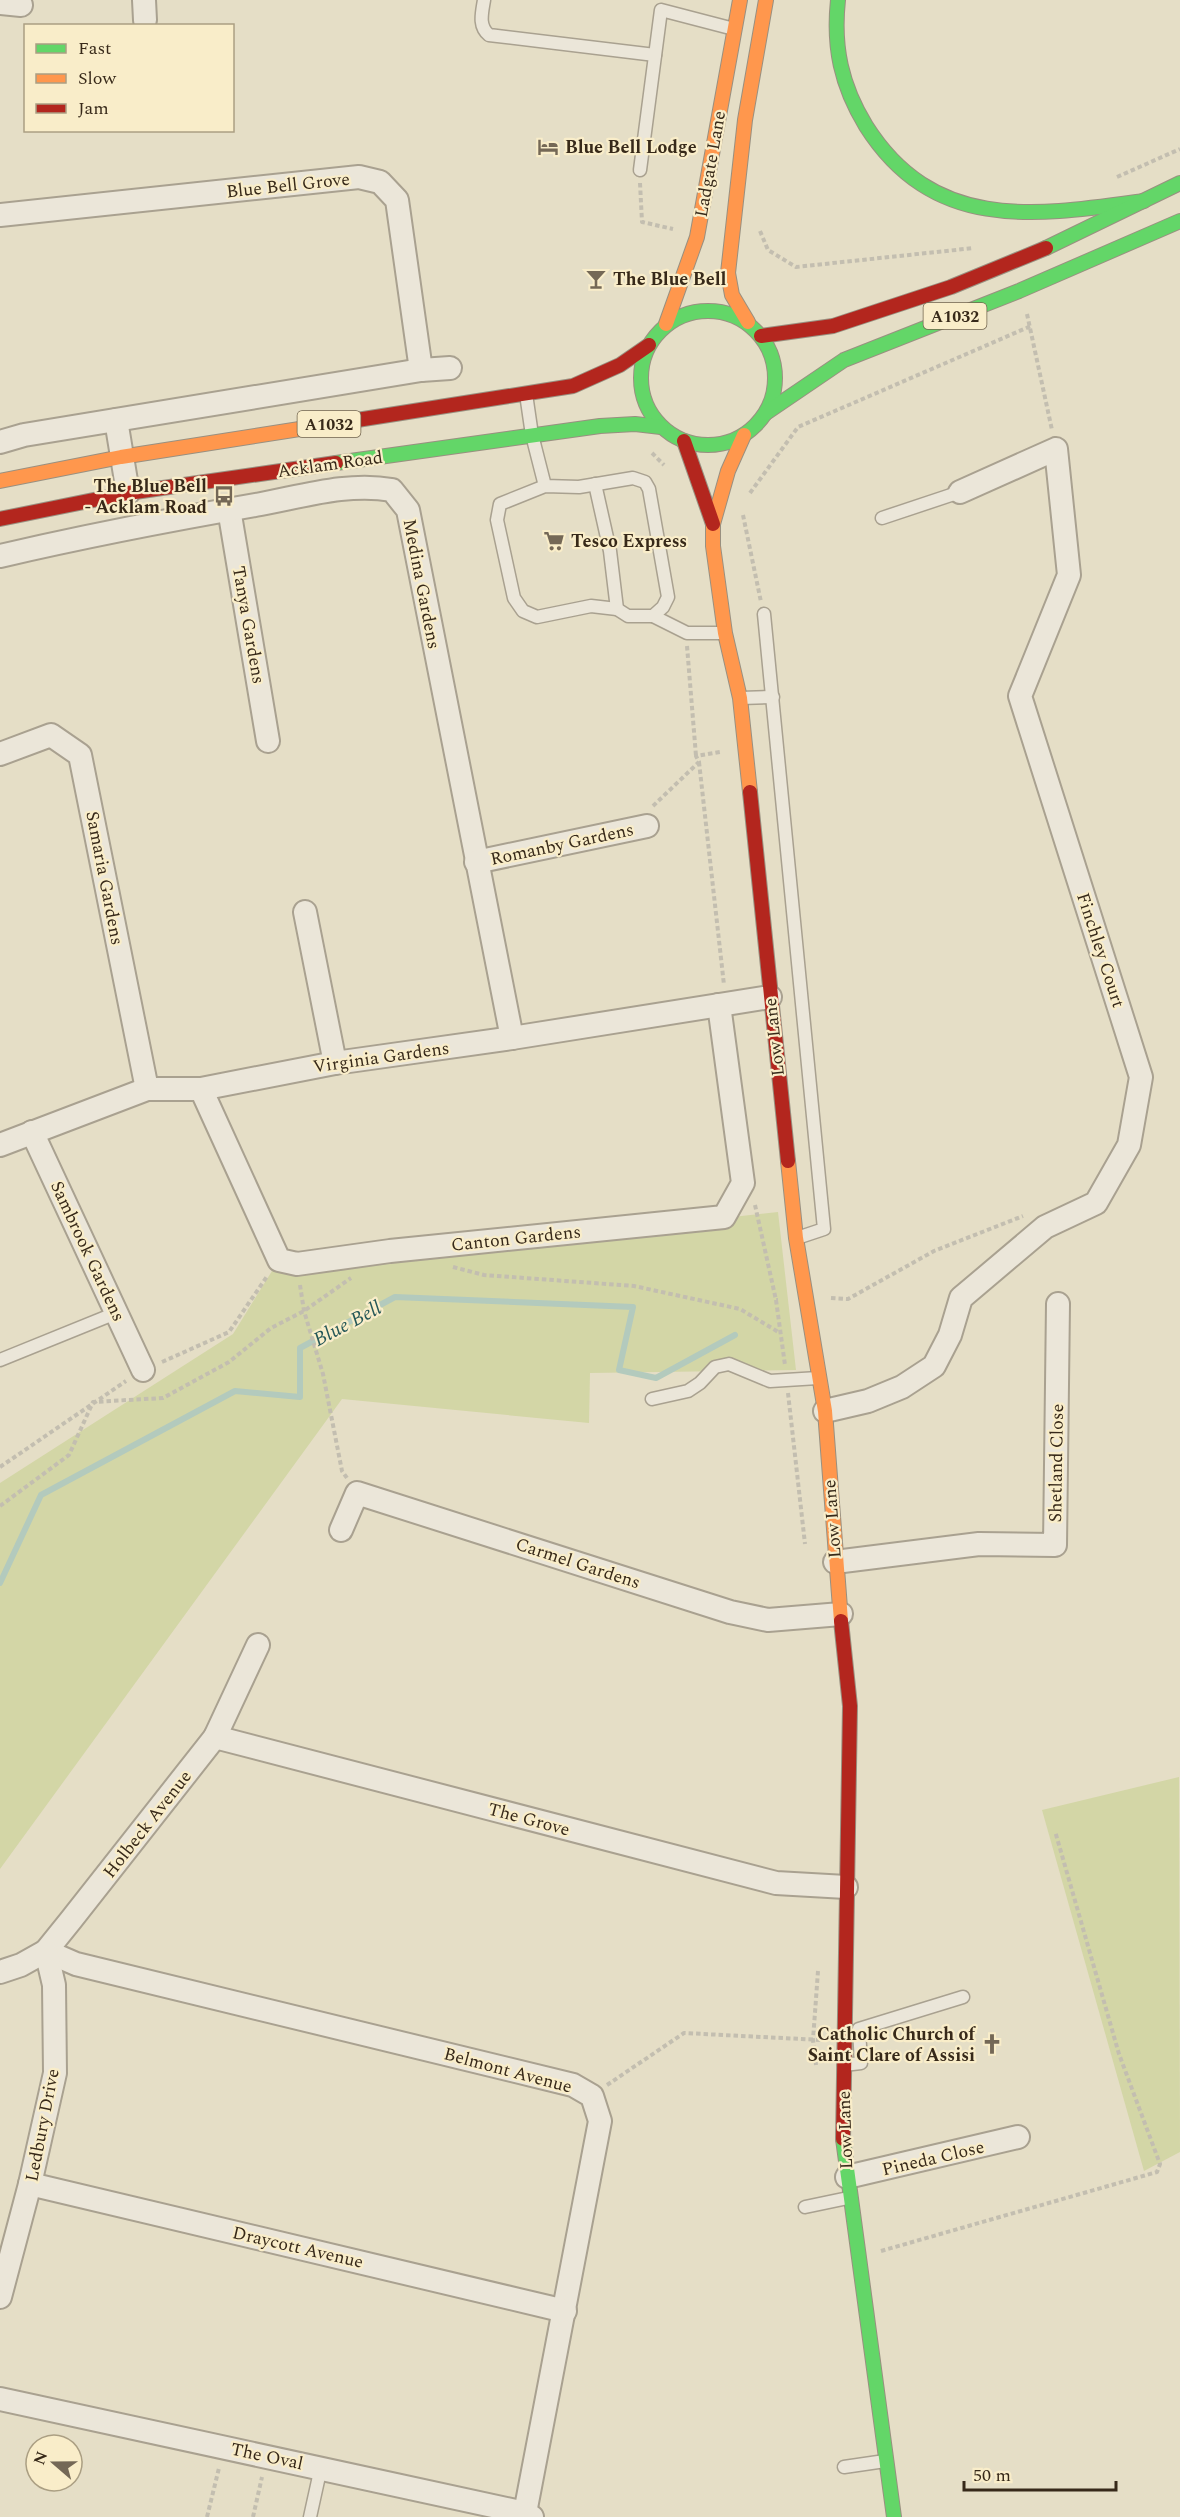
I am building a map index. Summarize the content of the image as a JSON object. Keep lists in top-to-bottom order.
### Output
{
  "streets": {
    "main road": [
      "Ladgate Lane",
      "A1032",
      "Acklam Road",
      "Low Lane"
    ],
    "street": [
      "Blue Bell Grove",
      "Medina Gardens",
      "Tanya Gardens",
      "Romanby Gardens",
      "Samaria Gardens",
      "Finchley Court",
      "Virginia Gardens",
      "Canton Gardens",
      "Sambrook Gardens",
      "Shetland Close",
      "Carmel Gardens",
      "The Grove",
      "Holbeck Avenue",
      "Belmont Avenue",
      "Ledbury Drive",
      "Pineda Close",
      "Draycott Avenue",
      "The Oval"
    ]
  },
  "crossings": [
    ["Ladgate Lane", "A1032"],
    ["Ladgate Lane", "Acklam Road"],
    ["Ladgate Lane", "Low Lane"],
    ["A1032", "Acklam Road"],
    ["A1032", "Low Lane"],
    ["Acklam Road", "Low Lane"],
    ["Medina Gardens", "Tanya Gardens"],
    ["Medina Gardens", "Romanby Gardens"],
    ["Medina Gardens", "Virginia Gardens"],
    ["Samaria Gardens", "Virginia Gardens"],
    ["Finchley Court", "Low Lane"],
    ["Low Lane", "Virginia Gardens"],
    ["Low Lane", "Shetland Close"],
    ["Low Lane", "Carmel Gardens"],
    ["Low Lane", "The Grove"],
    ["Low Lane", "Pineda Close"],
    ["Virginia Gardens", "Sambrook Gardens"],
    ["The Grove", "Holbeck Avenue"],
    ["Holbeck Avenue", "Belmont Avenue"],
    ["Holbeck Avenue", "Ledbury Drive"],
    ["Belmont Avenue", "Ledbury Drive"],
    ["Belmont Avenue", "Draycott Avenue"],
    ["Belmont Avenue", "The Oval"],
    ["Ledbury Drive", "Draycott Avenue"]
  ],
  "water": ["Blue Bell"],
  "places": {
    "hotel": ["Blue Bell Lodge"],
    "bar": ["The Blue Bell"],
    "bus stop": ["The Blue Bell - Acklam Road"],
    "supermarket": ["Tesco Express"],
    "church": ["Catholic Church of Saint Clare of Assisi"]
  },
  "legend": ["Fast", "Slow", "Jam"],
  "scale_bar": "50 m",
  "north": "left"
}
